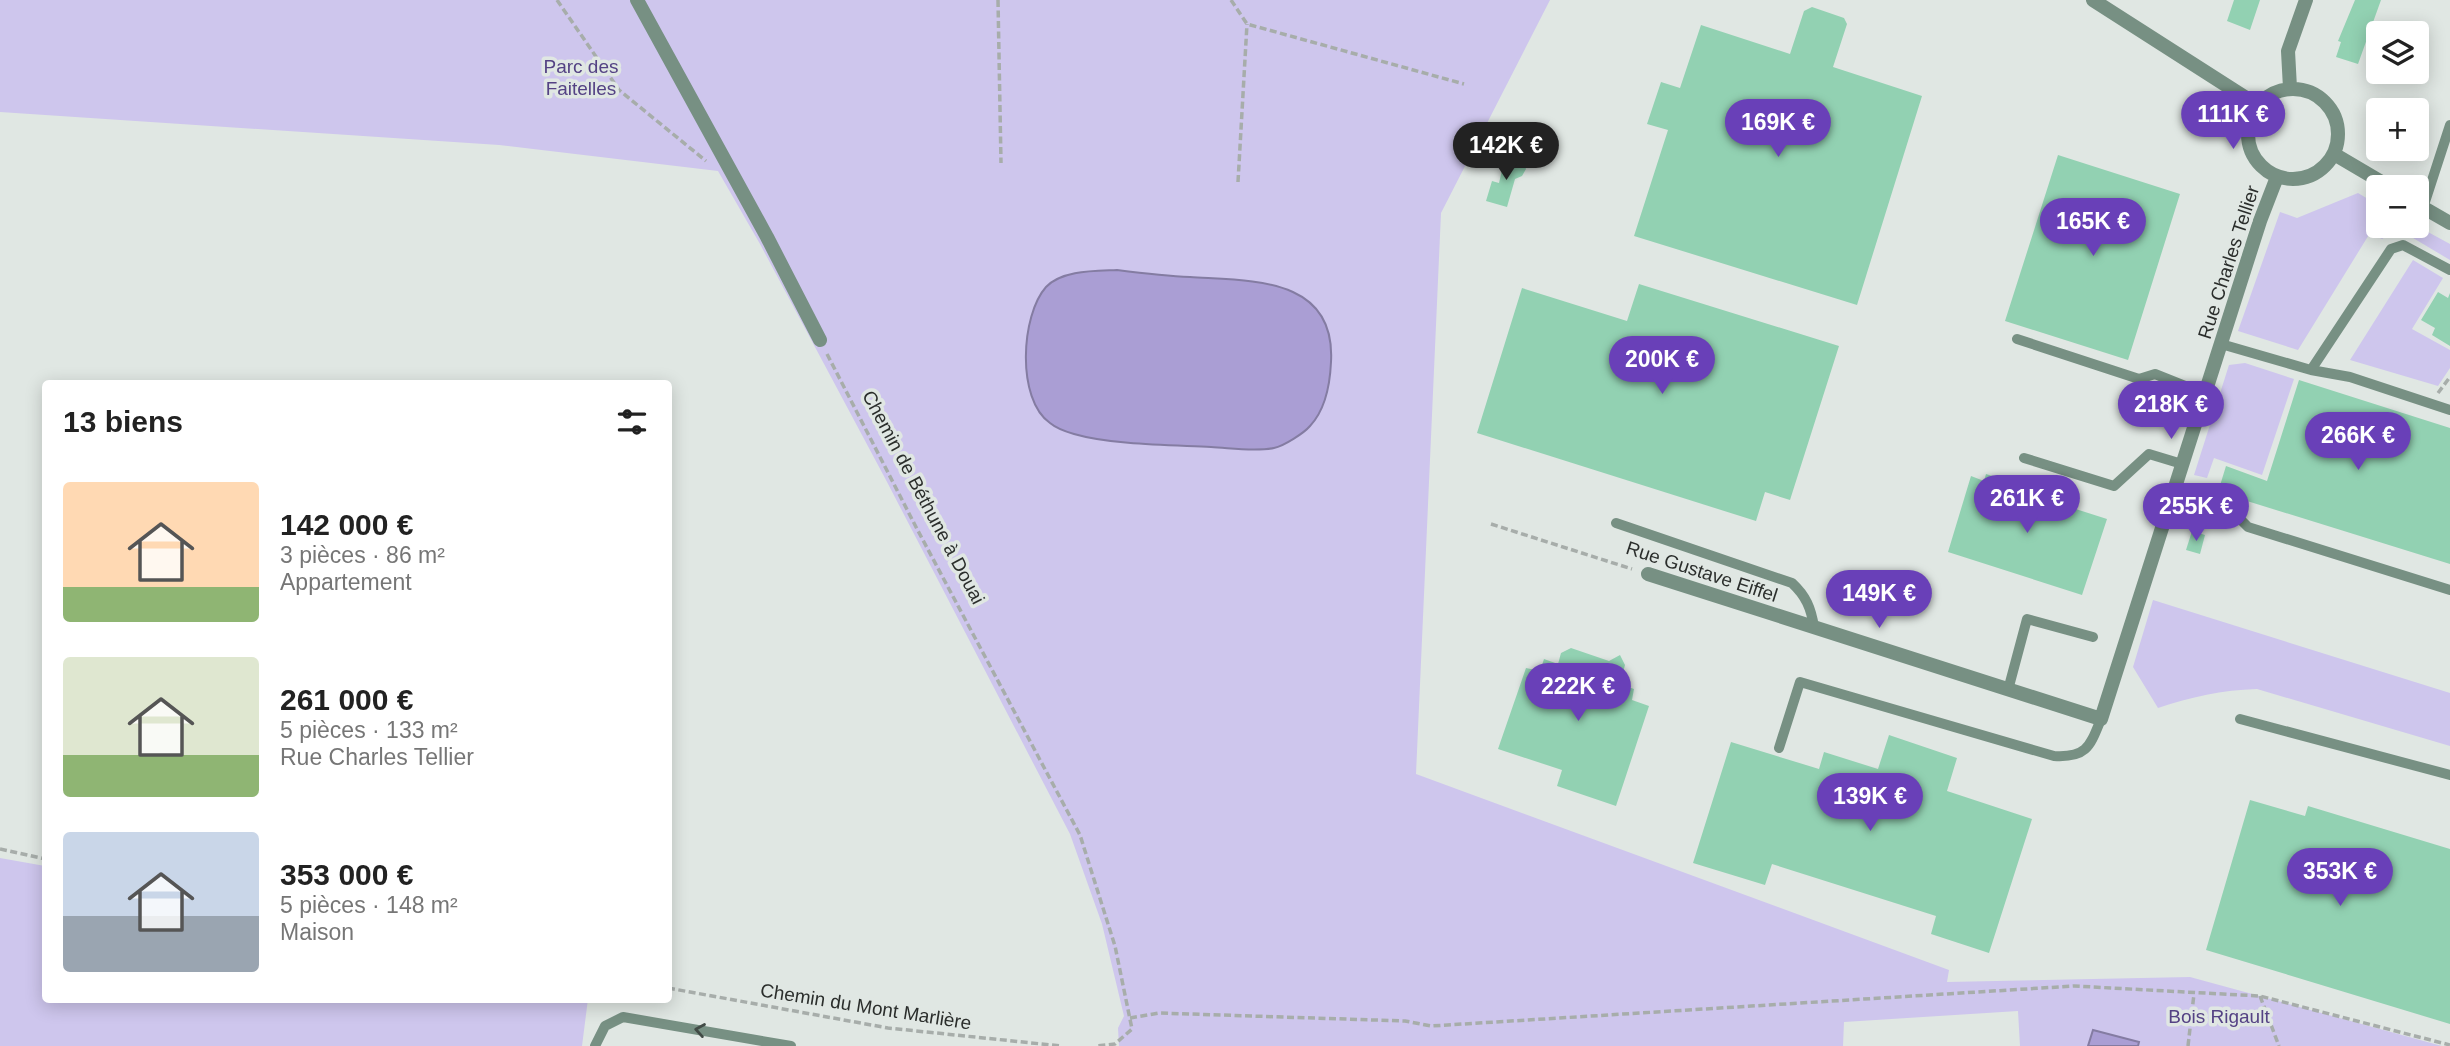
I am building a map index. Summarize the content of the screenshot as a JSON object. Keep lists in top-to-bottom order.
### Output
{
  "streets": {
    "street": ["Rue Charles Tellier", "Rue Gustave Eiffel"],
    "path": ["Chemin de Béthune à Douai", "Chemin du Mont Marlière"]
  },
  "crossings": [
    ["Rue Charles Tellier", "Rue Gustave Eiffel"]
  ],
  "parks": ["Parc des Faitelles", "Bois Rigault"],
  "page": {
    "map_buttons": ["+", "−"],
    "price": [
      "111K €",
      "169K €",
      "142K €",
      "165K €",
      "200K €",
      "218K €",
      "266K €",
      "261K €",
      "255K €",
      "149K €",
      "222K €",
      "139K €",
      "353K €"
    ],
    "heading": "13 biens",
    "list": [
      {
        "name": "142 000 €",
        "note": "3 pièces · 86 m² · Appartement"
      },
      {
        "name": "261 000 €",
        "note": "5 pièces · 133 m² · Rue Charles Tellier"
      },
      {
        "name": "353 000 €",
        "note": "5 pièces · 148 m² · Maison"
      }
    ]
  }
}
